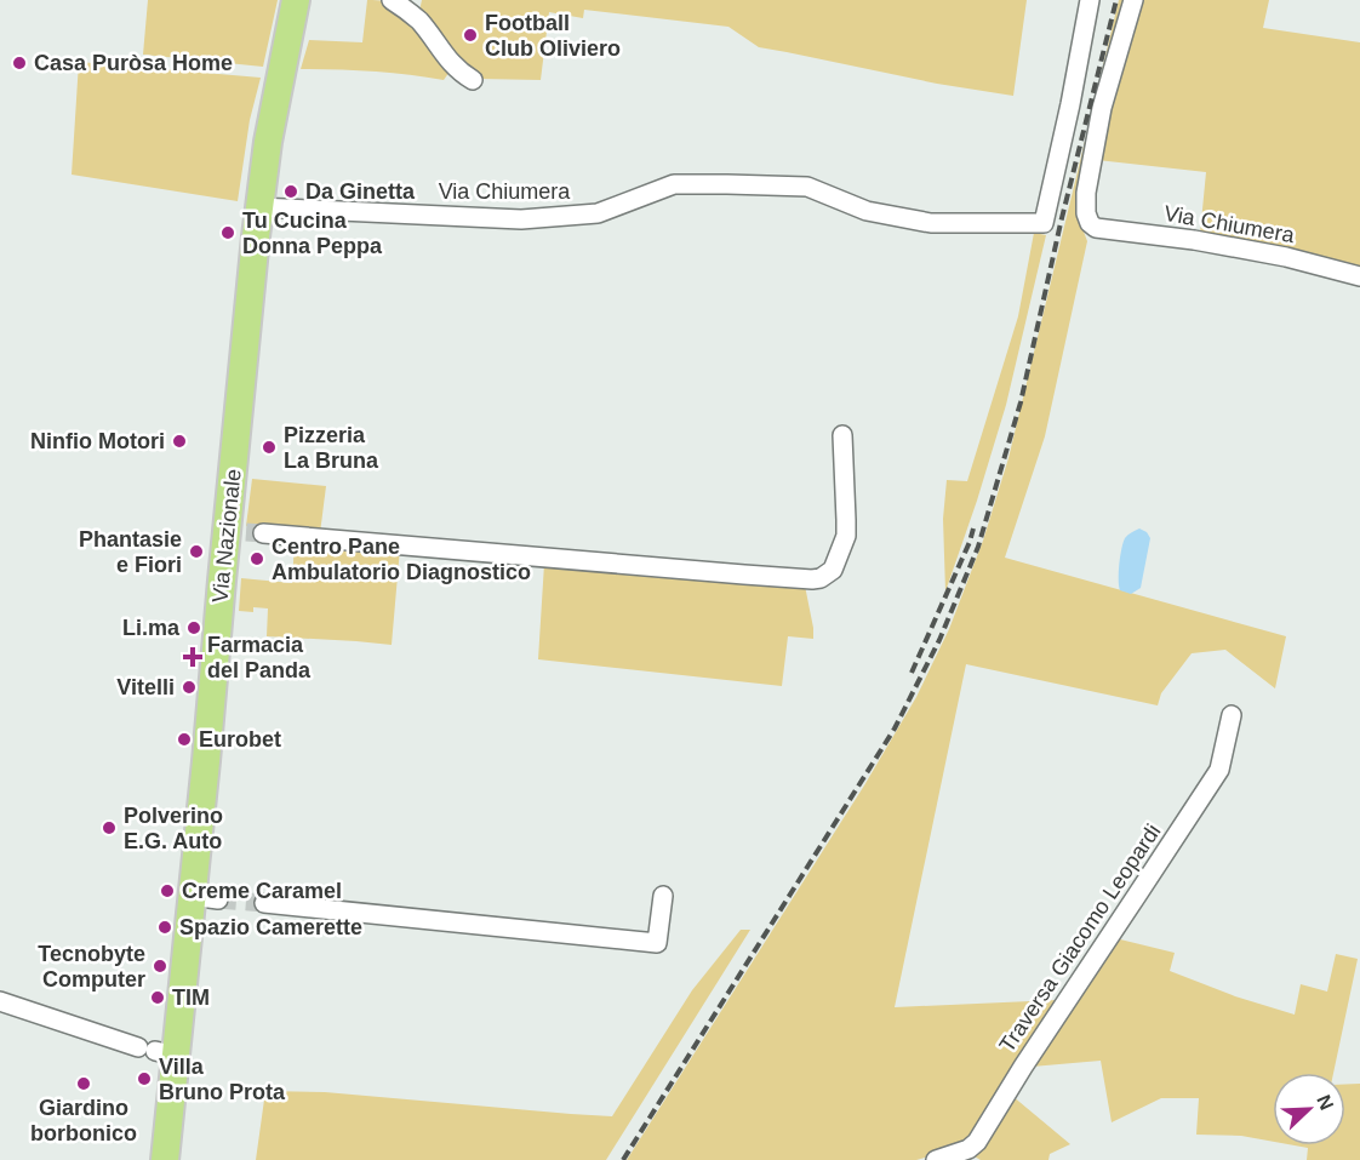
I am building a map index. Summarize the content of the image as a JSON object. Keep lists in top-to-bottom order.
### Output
{
  "streets": {
    "main road": ["Via Nazionale"],
    "street": ["Via Chiumera", "Traversa Giacomo Leopardi"]
  },
  "crossings": [
    ["Via Chiumera", "Via Nazionale"]
  ],
  "places": {
    "other": [
      "Football Club Oliviero",
      "Casa Puròsa Home",
      "Da Ginetta",
      "Tu Cucina Donna Peppa",
      "Ninfio Motori",
      "Pizzeria La Bruna",
      "Phantasie e Fiori",
      "Centro Pane Ambulatorio Diagnostico",
      "Li.ma",
      "Vitelli",
      "Eurobet",
      "Polverino E.G. Auto",
      "Creme Caramel",
      "Spazio Camerette",
      "Tecnobyte Computer",
      "TIM",
      "Villa Bruno Prota",
      "Giardino borbonico"
    ],
    "health": ["Farmacia del Panda"]
  },
  "north": "top right"
}
